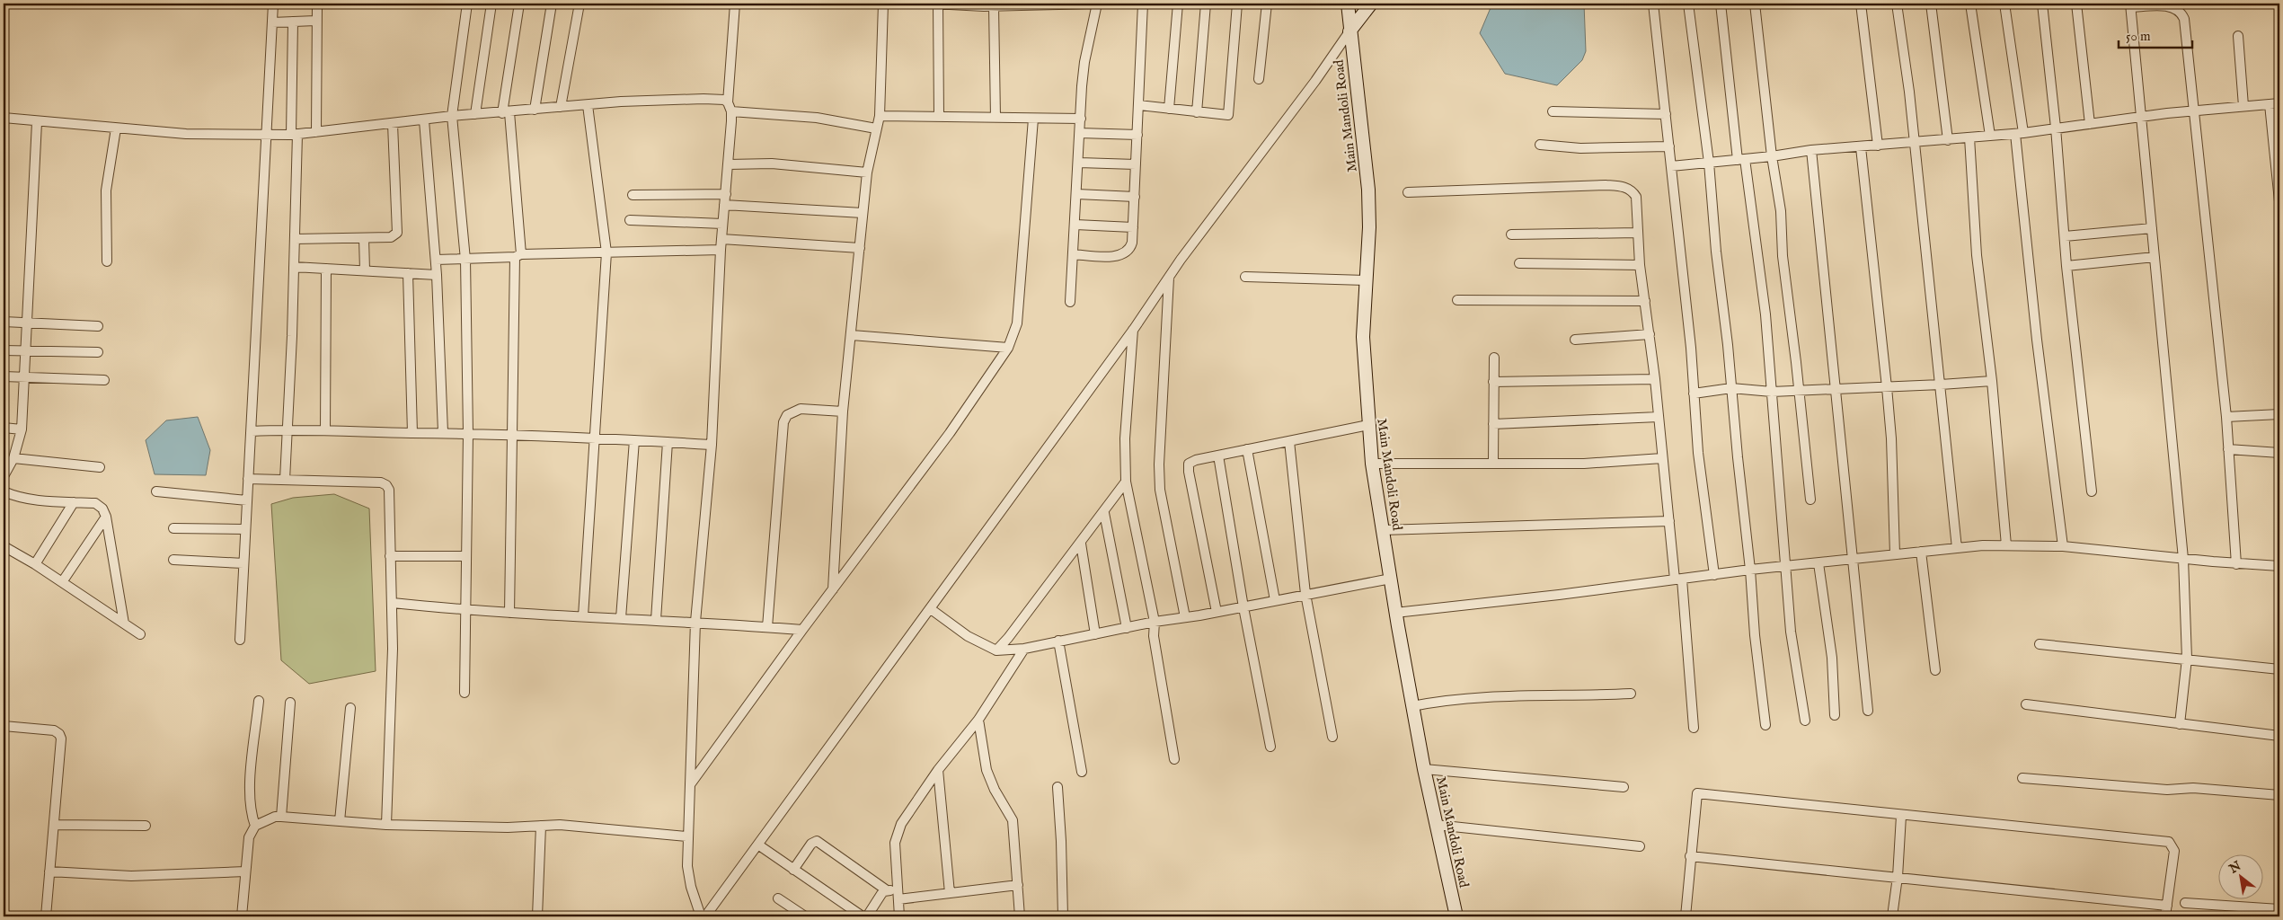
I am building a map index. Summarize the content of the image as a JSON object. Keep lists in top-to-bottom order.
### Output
{
  "streets": {
    "street": ["Main Mandoli Road"]
  },
  "scale_bar": "50 m",
  "north": "top left"
}
